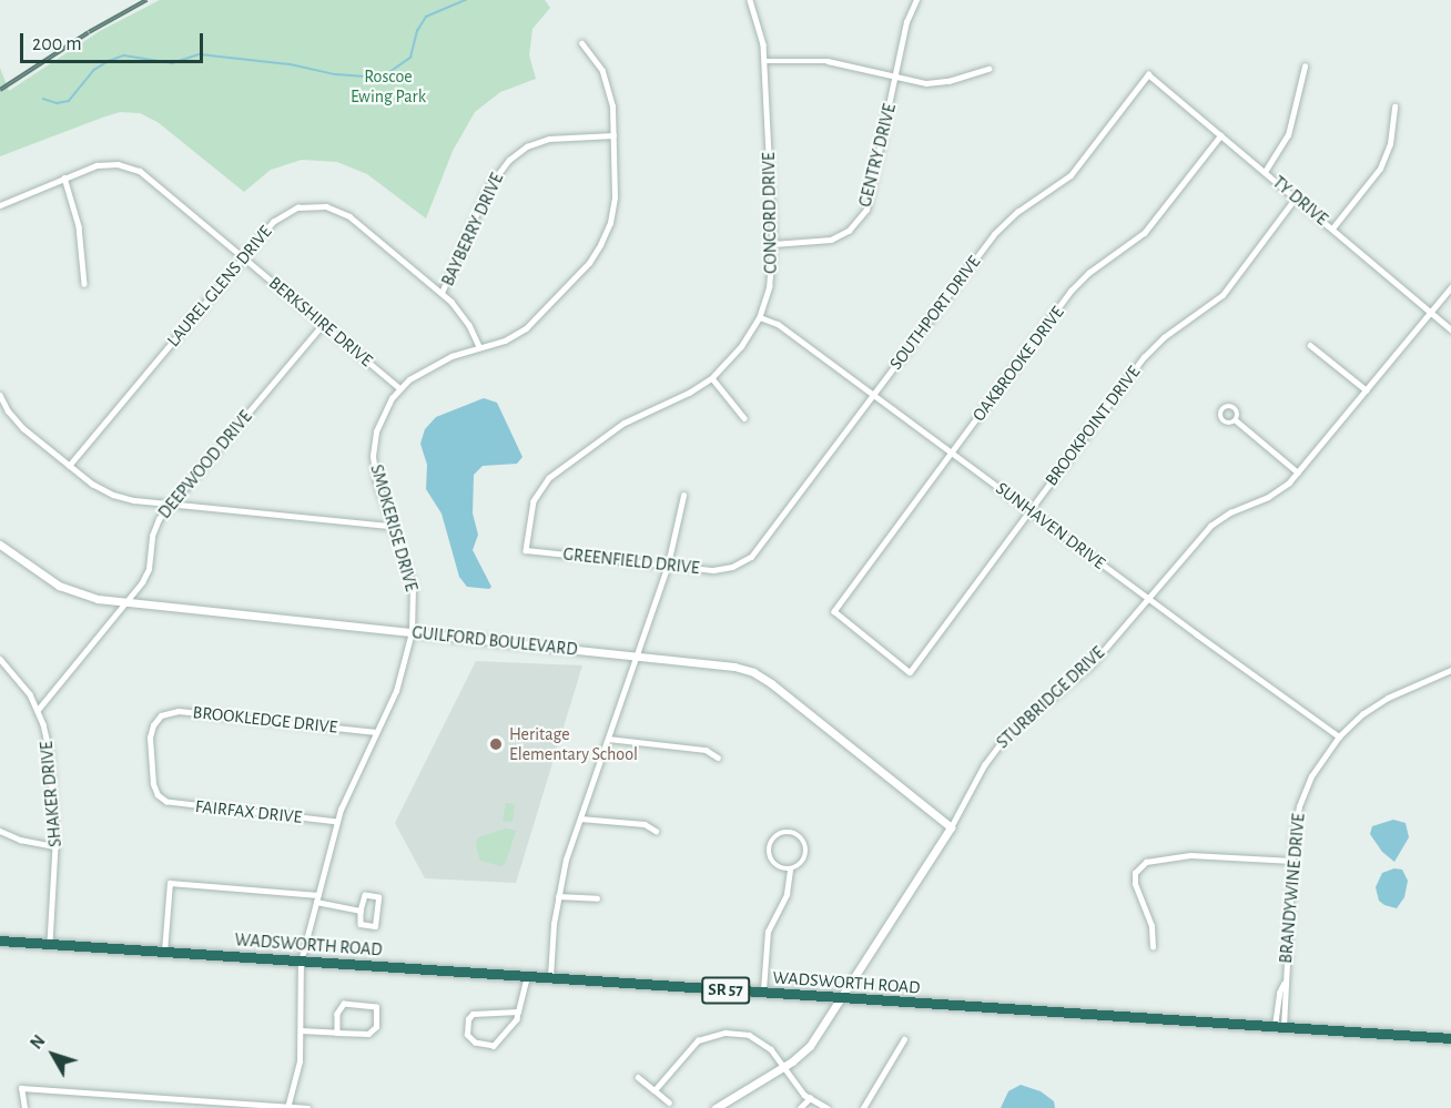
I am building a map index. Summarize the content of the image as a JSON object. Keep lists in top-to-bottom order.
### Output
{
  "streets": {
    "highway": ["WADSWORTH ROAD", "SR 57"],
    "street": [
      "GENTRY DRIVE",
      "TY DRIVE",
      "CONCORD DRIVE",
      "BAYBERRY DRIVE",
      "LAUREL GLENS DRIVE",
      "SOUTHPORT DRIVE",
      "BERKSHIRE DRIVE",
      "OAKBROOKE DRIVE",
      "BROOKPOINT DRIVE",
      "DEEPWOOD DRIVE",
      "SUNHAVEN DRIVE",
      "SMOKERISE DRIVE",
      "GREENFIELD DRIVE",
      "GUILFORD BOULEVARD",
      "STURBRIDGE DRIVE",
      "BROOKLEDGE DRIVE",
      "SHAKER DRIVE",
      "FAIRFAX DRIVE",
      "BRANDYWINE DRIVE"
    ]
  },
  "crossings": [
    ["GENTRY DRIVE", "CONCORD DRIVE"],
    ["TY DRIVE", "SOUTHPORT DRIVE"],
    ["TY DRIVE", "OAKBROOKE DRIVE"],
    ["TY DRIVE", "BROOKPOINT DRIVE"],
    ["TY DRIVE", "STURBRIDGE DRIVE"],
    ["CONCORD DRIVE", "SUNHAVEN DRIVE"],
    ["CONCORD DRIVE", "GREENFIELD DRIVE"],
    ["BAYBERRY DRIVE", "LAUREL GLENS DRIVE"],
    ["BAYBERRY DRIVE", "SMOKERISE DRIVE"],
    ["LAUREL GLENS DRIVE", "BERKSHIRE DRIVE"],
    ["LAUREL GLENS DRIVE", "SMOKERISE DRIVE"],
    ["SOUTHPORT DRIVE", "SUNHAVEN DRIVE"],
    ["SOUTHPORT DRIVE", "GREENFIELD DRIVE"],
    ["BERKSHIRE DRIVE", "DEEPWOOD DRIVE"],
    ["BERKSHIRE DRIVE", "SMOKERISE DRIVE"],
    ["OAKBROOKE DRIVE", "BROOKPOINT DRIVE"],
    ["OAKBROOKE DRIVE", "SUNHAVEN DRIVE"],
    ["BROOKPOINT DRIVE", "SUNHAVEN DRIVE"],
    ["DEEPWOOD DRIVE", "GUILFORD BOULEVARD"],
    ["DEEPWOOD DRIVE", "SHAKER DRIVE"],
    ["SUNHAVEN DRIVE", "STURBRIDGE DRIVE"],
    ["SUNHAVEN DRIVE", "BRANDYWINE DRIVE"],
    ["SMOKERISE DRIVE", "GUILFORD BOULEVARD"],
    ["SMOKERISE DRIVE", "BROOKLEDGE DRIVE"],
    ["SMOKERISE DRIVE", "FAIRFAX DRIVE"],
    ["SMOKERISE DRIVE", "WADSWORTH ROAD"],
    ["GUILFORD BOULEVARD", "STURBRIDGE DRIVE"],
    ["STURBRIDGE DRIVE", "WADSWORTH ROAD"],
    ["BROOKLEDGE DRIVE", "FAIRFAX DRIVE"],
    ["SHAKER DRIVE", "WADSWORTH ROAD"],
    ["BRANDYWINE DRIVE", "WADSWORTH ROAD"]
  ],
  "parks": ["Roscoe Ewing Park"],
  "places": ["Heritage Elementary School"],
  "scale_bar": "200 m",
  "north": "top left"
}
